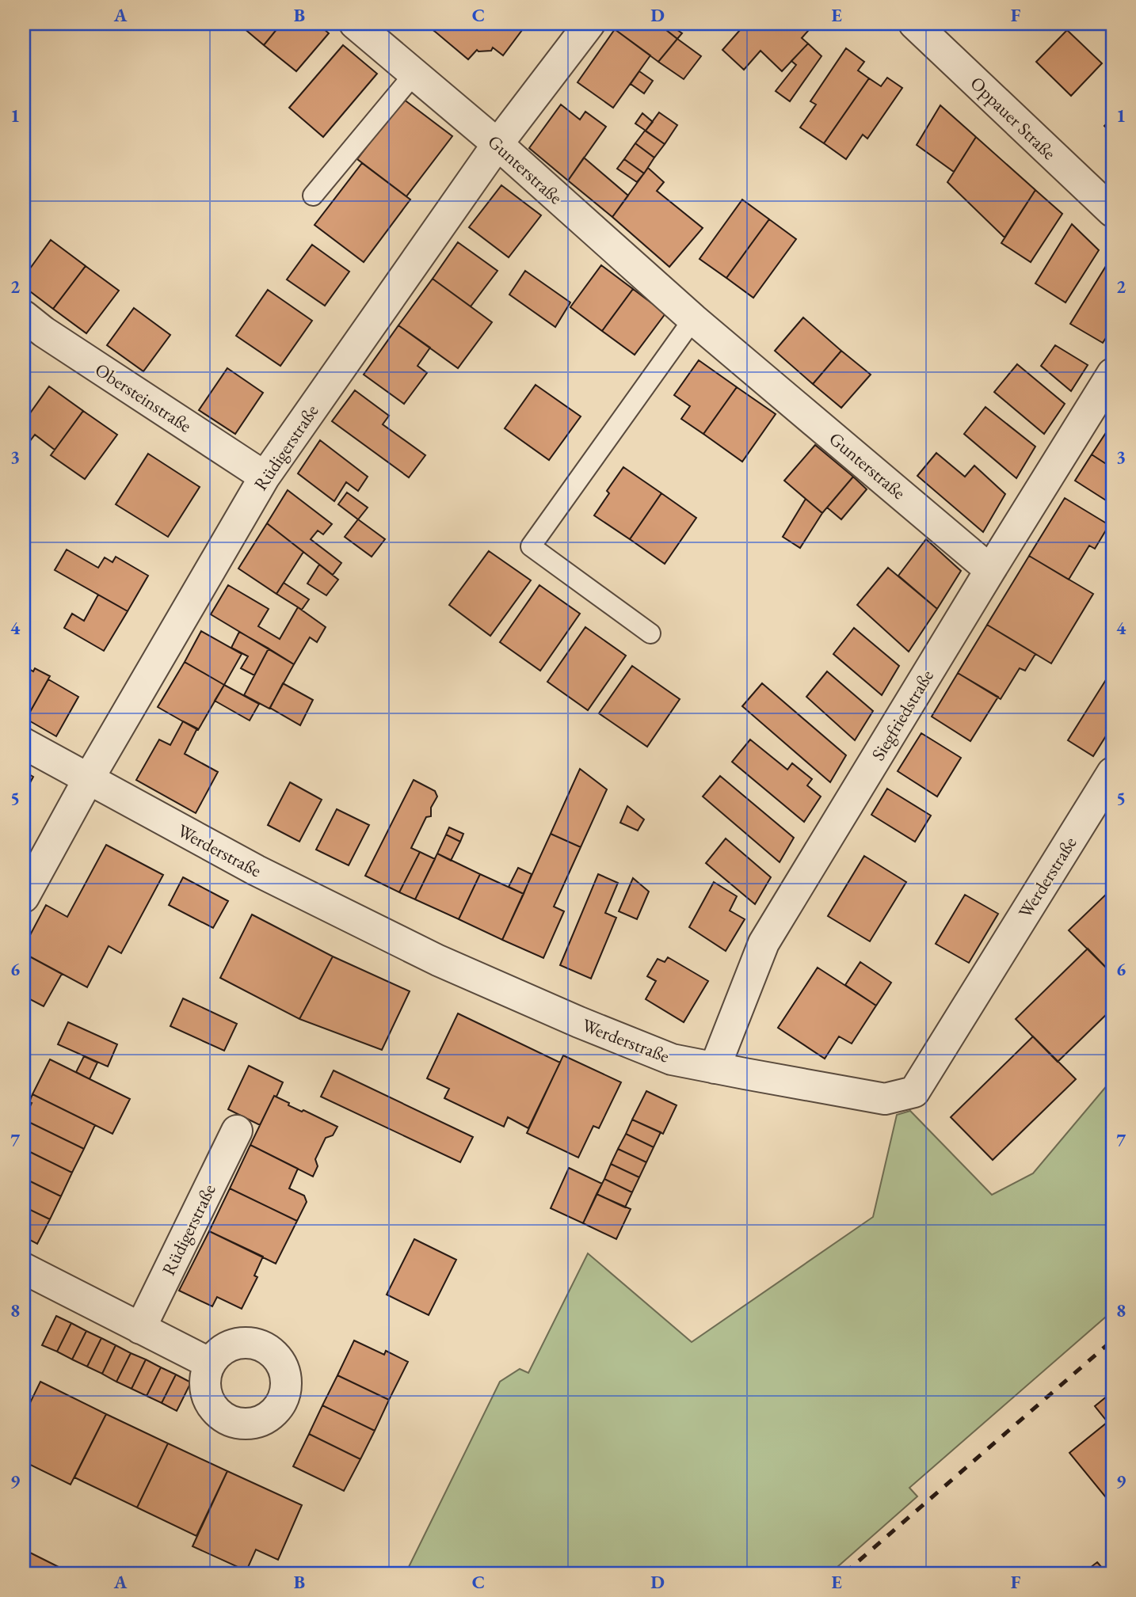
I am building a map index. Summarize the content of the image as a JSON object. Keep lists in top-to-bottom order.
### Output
{
  "streets": {
    "street": [
      "Oppauer Straße",
      "Gunterstraße",
      "Obersteinstraße",
      "Rüdigerstraße",
      "Siegfriedstraße",
      "Werderstraße"
    ]
  },
  "crossings": [
    ["Gunterstraße", "Rüdigerstraße"],
    ["Gunterstraße", "Siegfriedstraße"],
    ["Obersteinstraße", "Rüdigerstraße"],
    ["Rüdigerstraße", "Werderstraße"],
    ["Siegfriedstraße", "Werderstraße"]
  ],
  "grid": {
    "columns": [
      "A",
      "B",
      "C",
      "D",
      "E",
      "F"
    ],
    "rows": [
      "1",
      "2",
      "3",
      "4",
      "5",
      "6",
      "7",
      "8",
      "9"
    ]
  }
}
